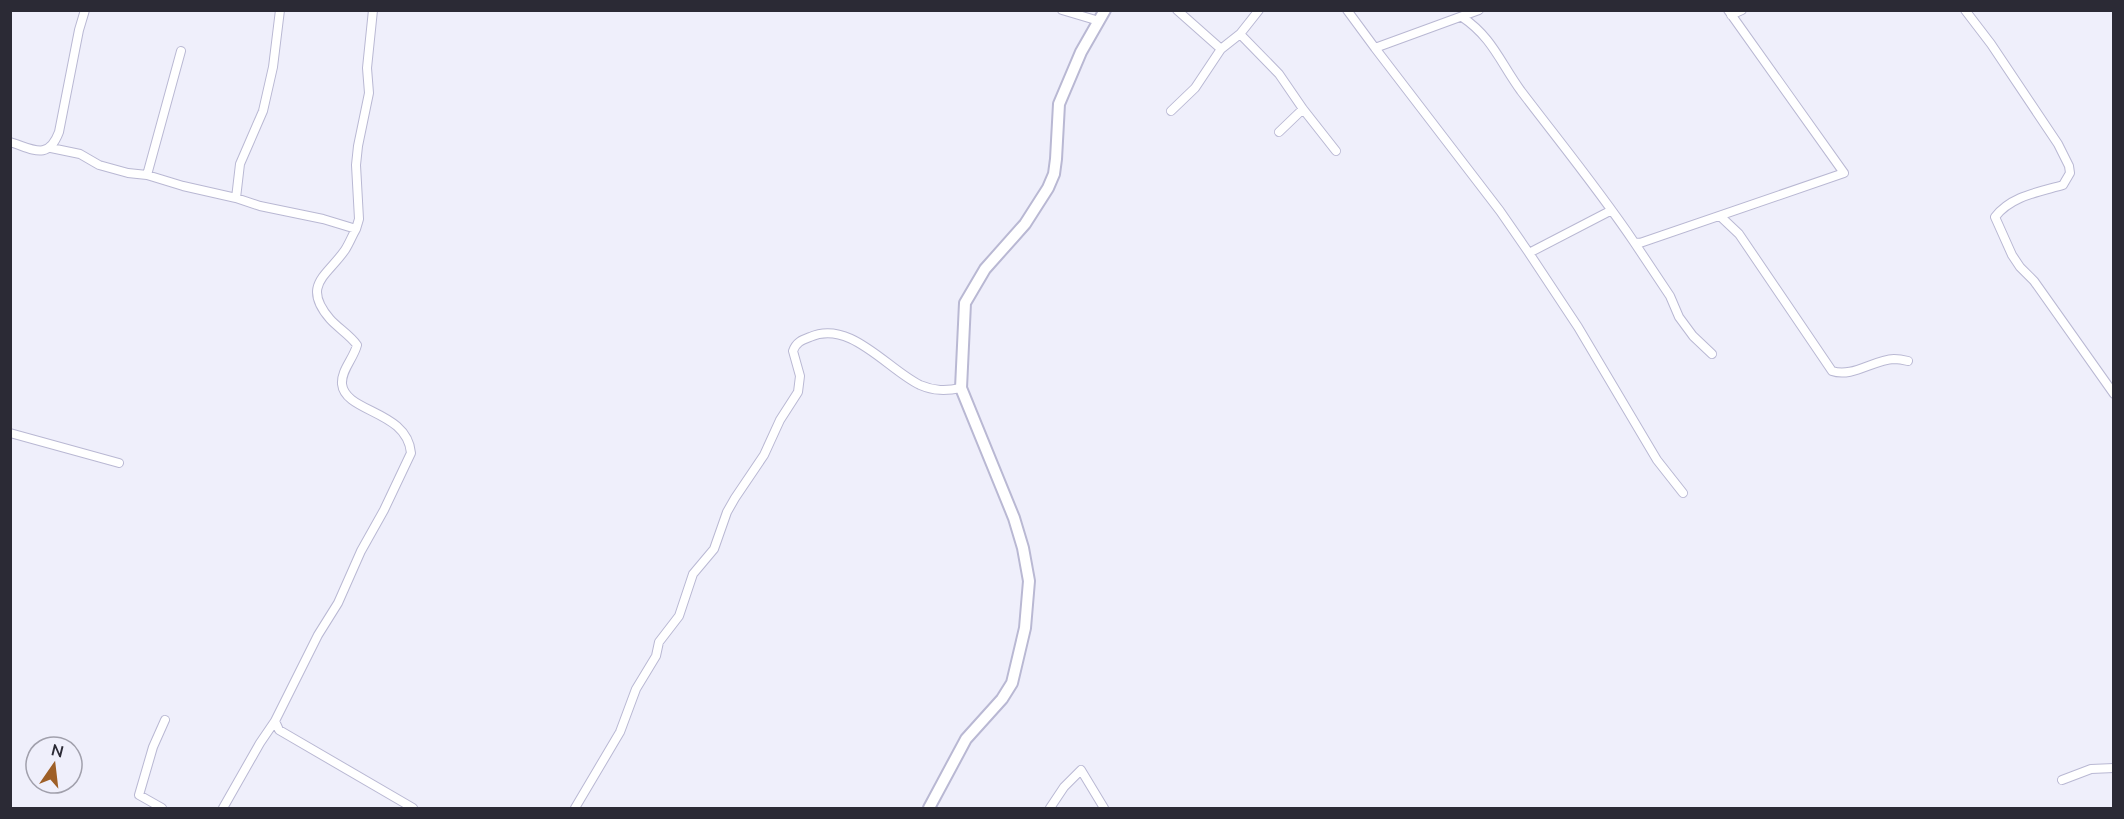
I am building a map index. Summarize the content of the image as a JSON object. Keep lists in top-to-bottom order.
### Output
{
  "north": "top"
}
